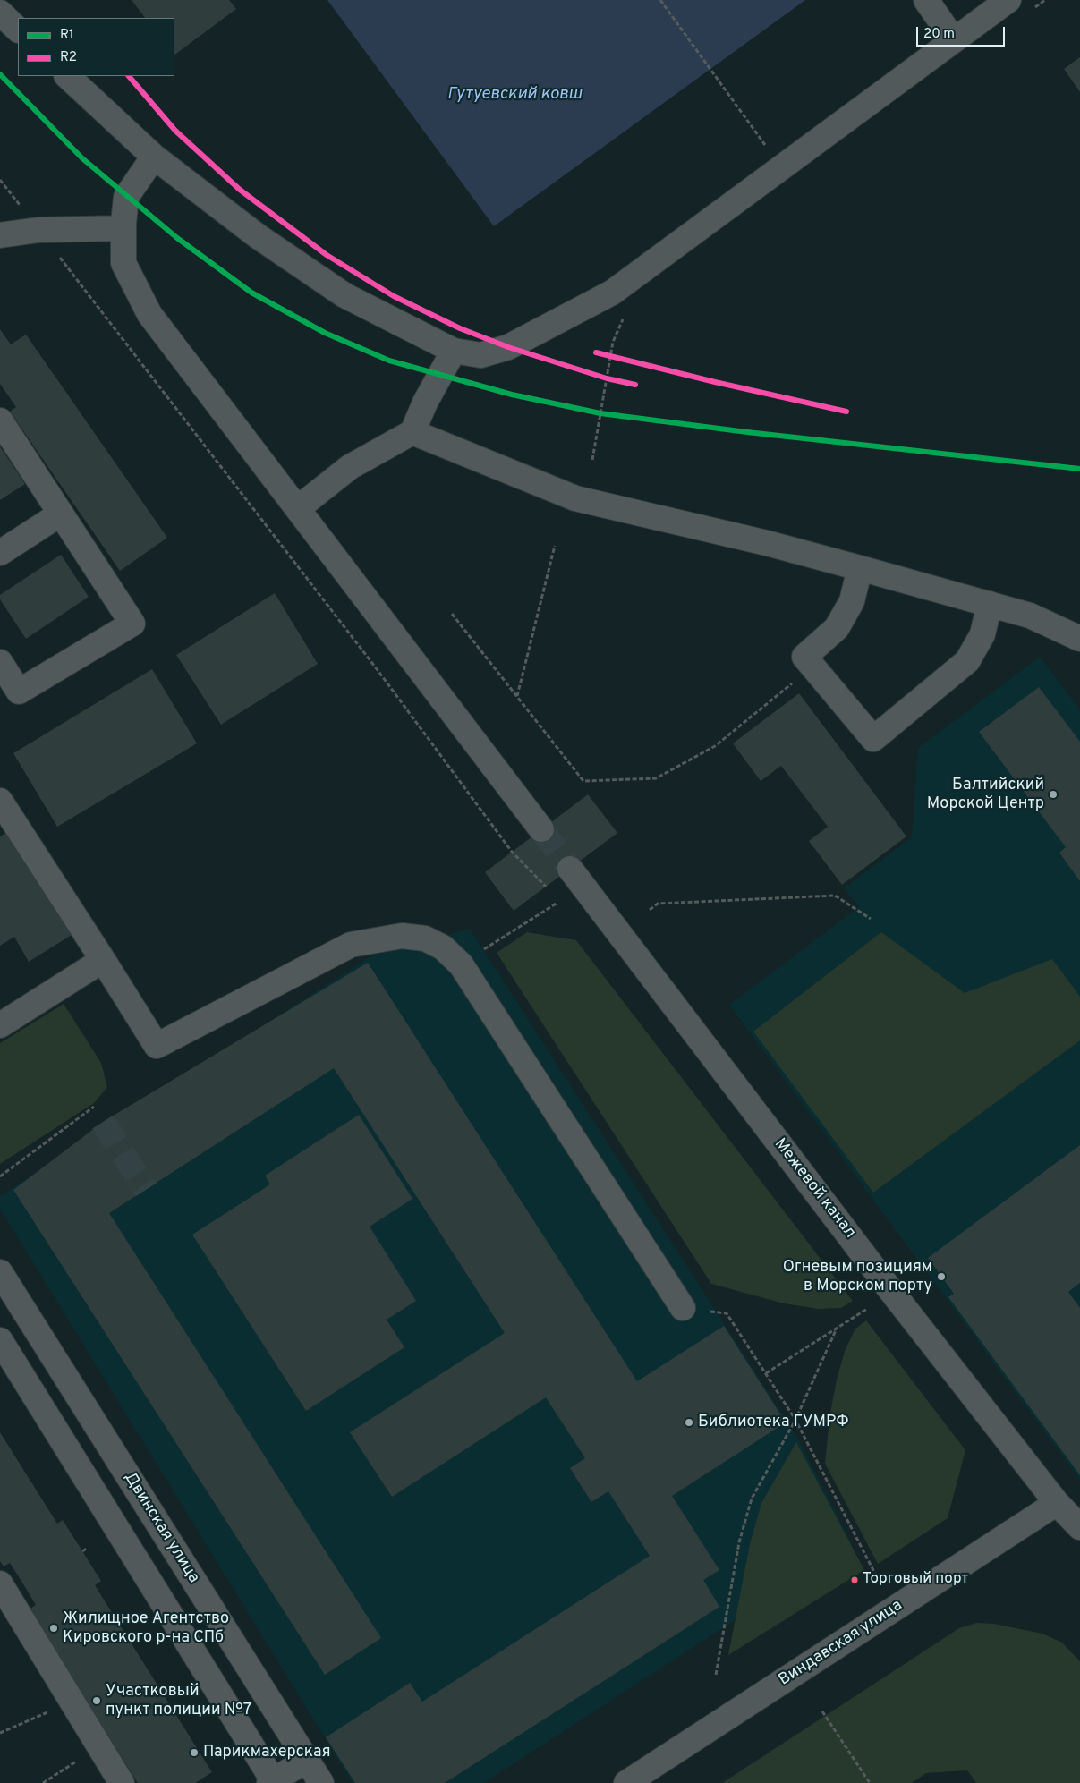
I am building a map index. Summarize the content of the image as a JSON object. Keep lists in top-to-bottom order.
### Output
{
  "streets": {
    "street": ["Межевой канал", "Двинская улица", "Виндавская улица"]
  },
  "crossings": [
    ["Межевой канал", "Виндавская улица"]
  ],
  "water": ["Гутуевский ковш"],
  "places": [
    "Балтийский Морской Центр",
    "Огневым позициям в Морском порту",
    "Библиотека ГУМРФ",
    "Торговый порт",
    "Жилищное Агентство Кировского р-на СПб",
    "Участковый пункт полиции №7",
    "Парикмахерская"
  ],
  "lines": ["transit line R1", "transit line R2"],
  "legend": ["R1", "R2"],
  "scale_bar": "20 m"
}
